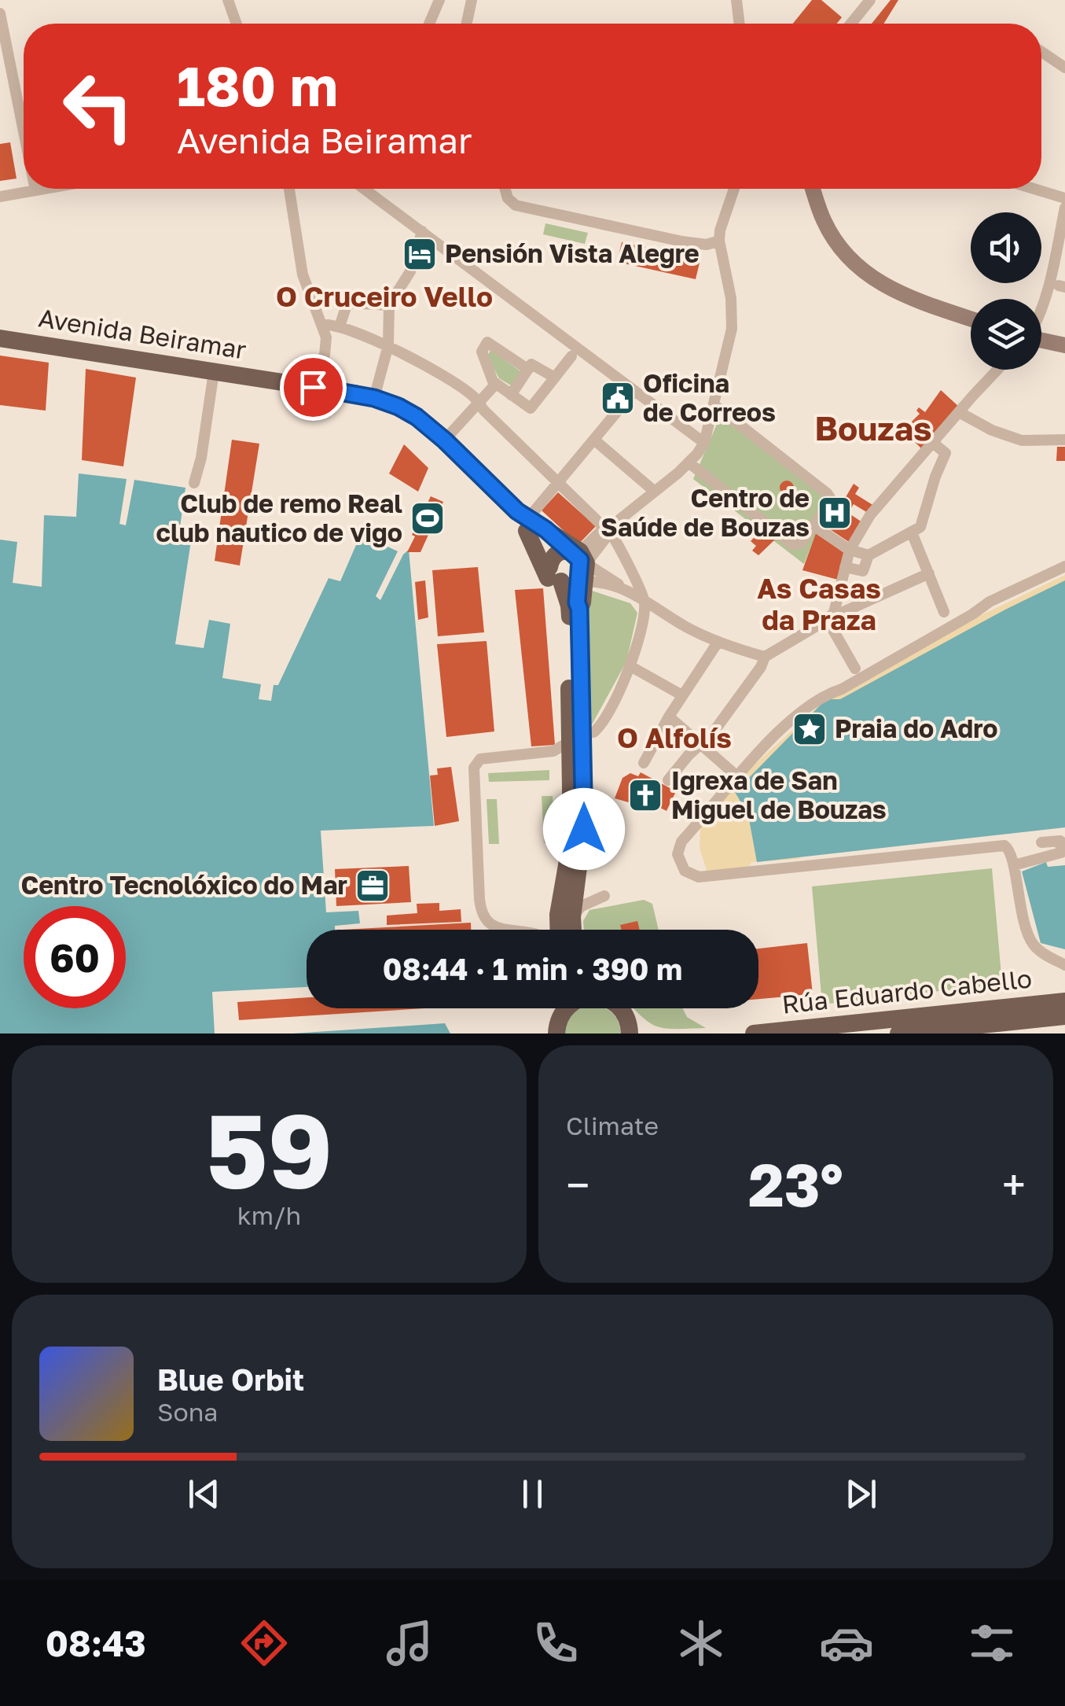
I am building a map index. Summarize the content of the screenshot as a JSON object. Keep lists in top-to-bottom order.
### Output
{
  "streets": {
    "main road": ["Avenida Beiramar", "Rúa Eduardo Cabello"]
  },
  "districts": [
    "O Cruceiro Vello",
    "Bouzas",
    "As Casas da Praza",
    "O Alfolís"
  ],
  "places": {
    "hotel": ["Pensión Vista Alegre"],
    "public building": ["Oficina de Correos"],
    "hospital": ["Centro de Saúde de Bouzas"],
    "sports": ["Club de remo Real club nautico de vigo"],
    "place": ["Praia do Adro"],
    "church": ["Igrexa de San Miguel de Bouzas"],
    "office": ["Centro Tecnolóxico do Mar"]
  },
  "page": {
    "turn": ["180 m", "Avenida Beiramar"],
    "limit": "60",
    "trip": "08:44 · 1 min · 390 m",
    "tile": [
      ["59", "km/h"],
      "Climate"
    ],
    "heat": ["−", "23°", "+"],
    "song": ["Blue Orbit", "Sona"],
    "tabs": "08:43"
  }
}
